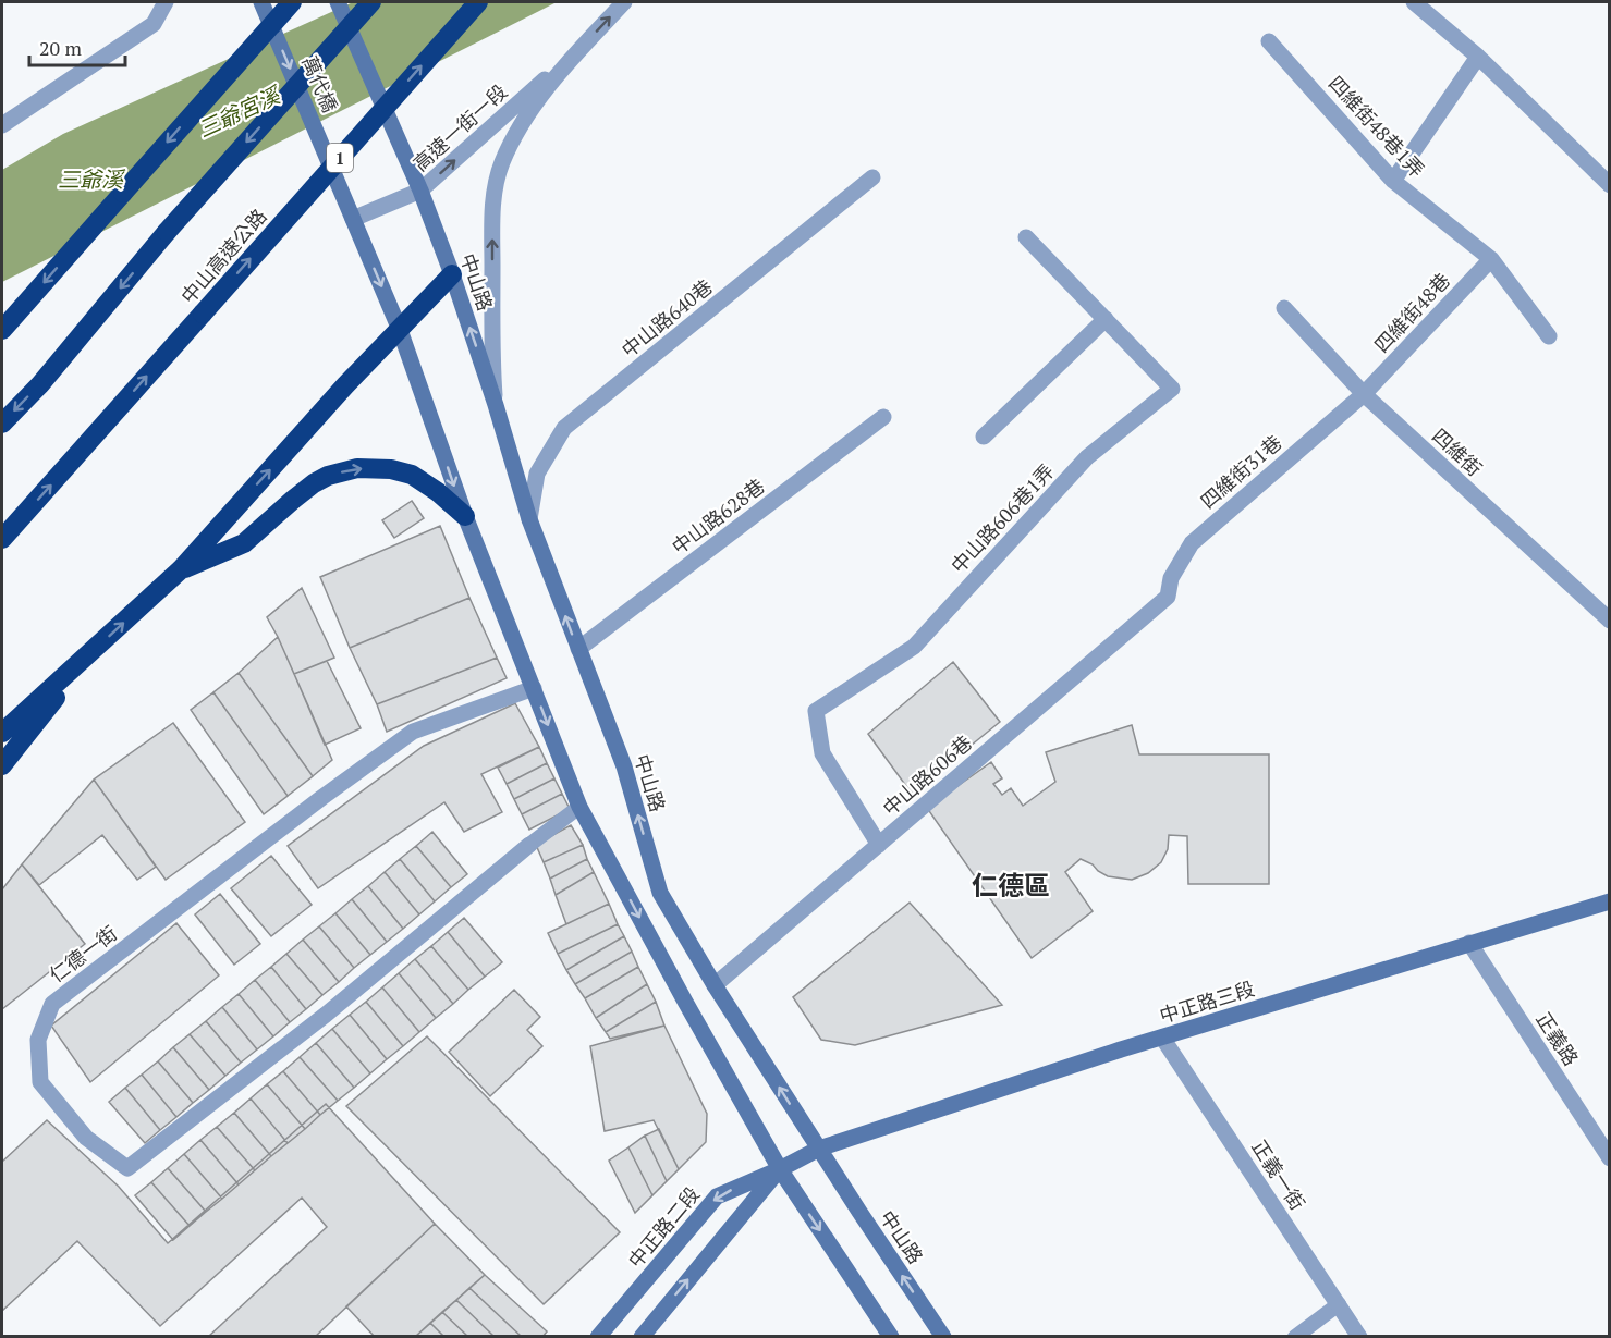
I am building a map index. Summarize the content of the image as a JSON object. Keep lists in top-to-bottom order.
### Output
{
  "streets": {
    "highway": ["1", "中山高速公路"],
    "main road": [
      "萬代橋",
      "中山路",
      "中正路三段",
      "中正路二段"
    ],
    "street": [
      "四維街48巷1弄",
      "高速一街一段",
      "四維街48巷",
      "中山路640巷",
      "四維街",
      "四維街31巷",
      "中山路628巷",
      "中山路606巷1弄",
      "中山路606巷",
      "仁德一街",
      "正義路",
      "正義一街"
    ]
  },
  "crossings": [
    ["萬代橋", "高速一街一段"],
    ["四維街48巷1弄", "四維街48巷"],
    ["高速一街一段", "中山路"],
    ["中山路", "中山路640巷"],
    ["中山路", "中山路628巷"],
    ["中山路", "中山路606巷"],
    ["中山路", "中正路三段"],
    ["中山路", "中正路二段"],
    ["四維街48巷", "四維街"],
    ["四維街48巷", "四維街31巷"],
    ["四維街", "四維街31巷"],
    ["四維街31巷", "中山路606巷"],
    ["中山路606巷1弄", "中山路606巷"],
    ["中正路三段", "正義路"],
    ["中正路三段", "正義一街"],
    ["中正路三段", "中正路二段"]
  ],
  "one_way": ["高速一街一段"],
  "districts": ["仁德區"],
  "water": ["三爺宮溪", "三爺溪"],
  "scale_bar": "20 m"
}
